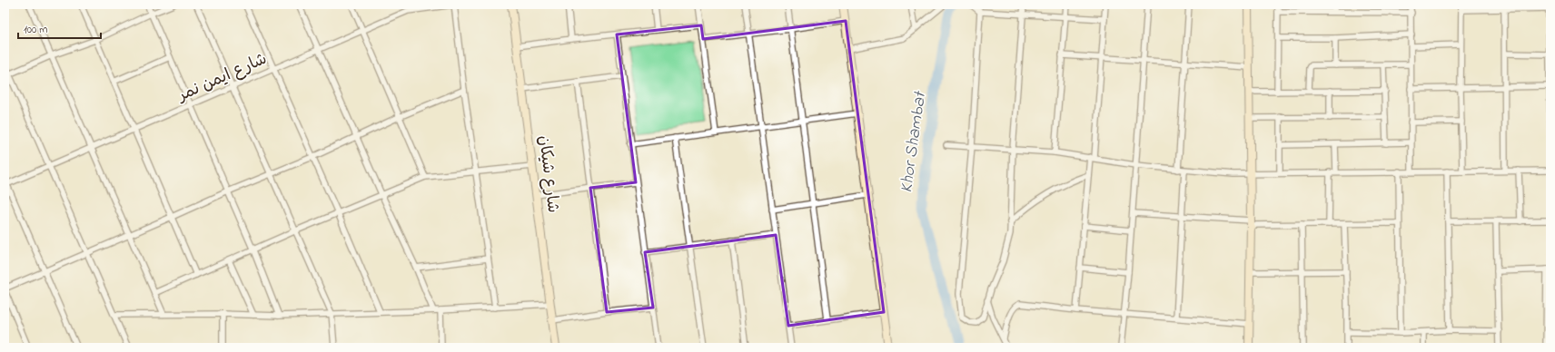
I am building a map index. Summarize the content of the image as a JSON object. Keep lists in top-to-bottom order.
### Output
{
  "streets": {
    "street": ["شارع ايمن نمر", "شارع شيكان"]
  },
  "water": ["Khor Shambat"],
  "scale_bar": "100 m"
}
